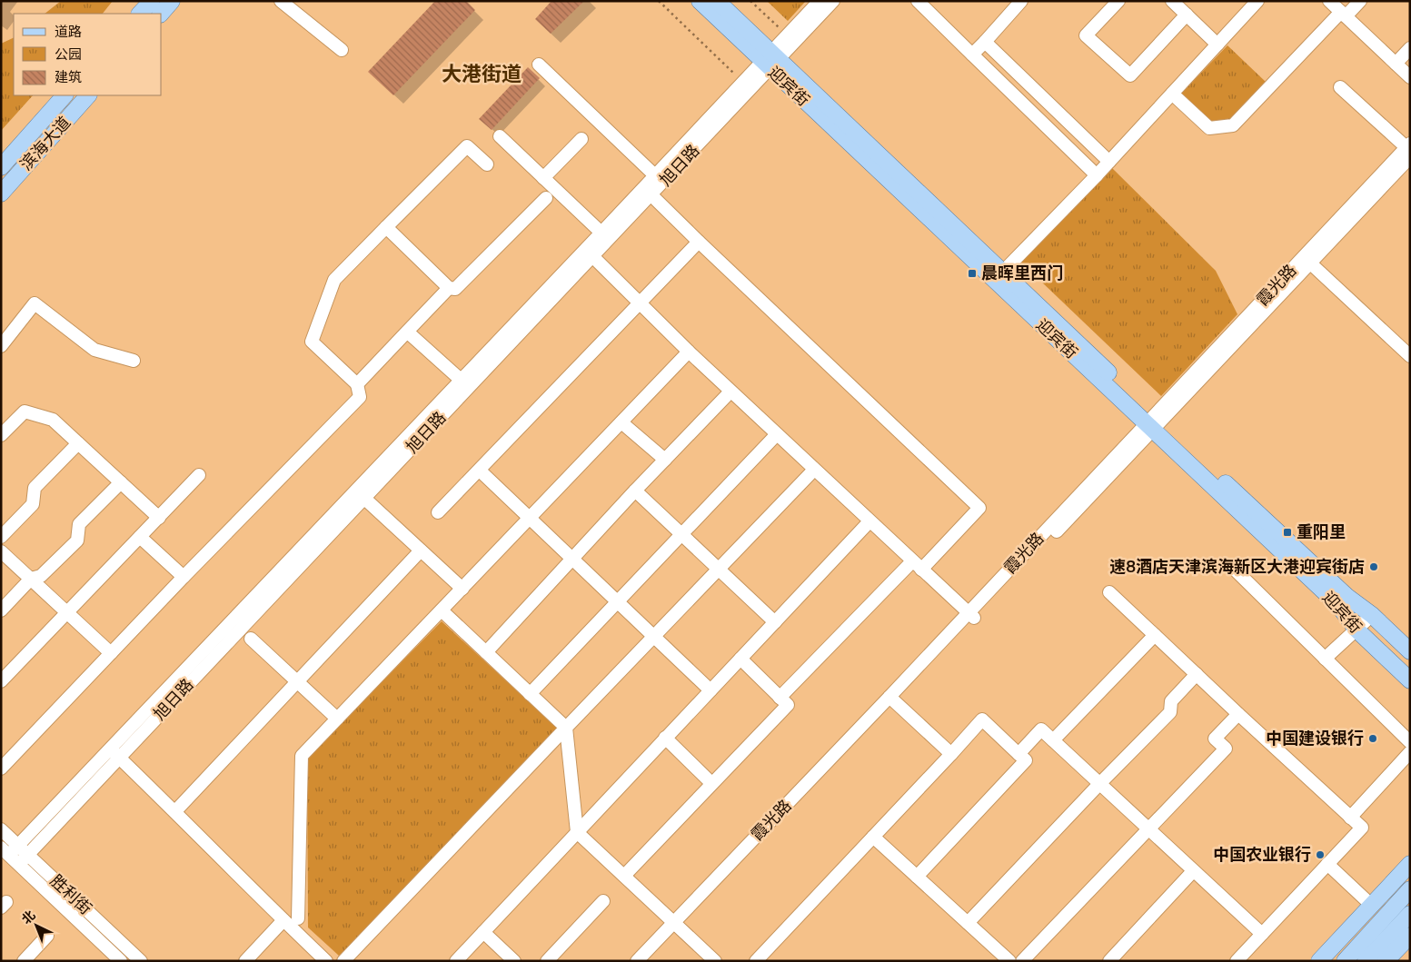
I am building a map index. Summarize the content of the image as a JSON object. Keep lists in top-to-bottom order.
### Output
{
  "streets": {
    "main road": ["迎宾街", "滨海大道"],
    "street": ["旭日路", "霞光路", "胜利街"]
  },
  "crossings": [
    ["迎宾街", "旭日路"],
    ["迎宾街", "霞光路"],
    ["旭日路", "胜利街"]
  ],
  "districts": ["大港街道"],
  "places": {
    "transit": ["晨晖里西门", "重阳里"],
    "other": ["速8酒店天津滨海新区大港迎宾街店", "中国建设银行", "中国农业银行"]
  },
  "legend": ["道路", "公园", "建筑"],
  "north": "top left"
}
